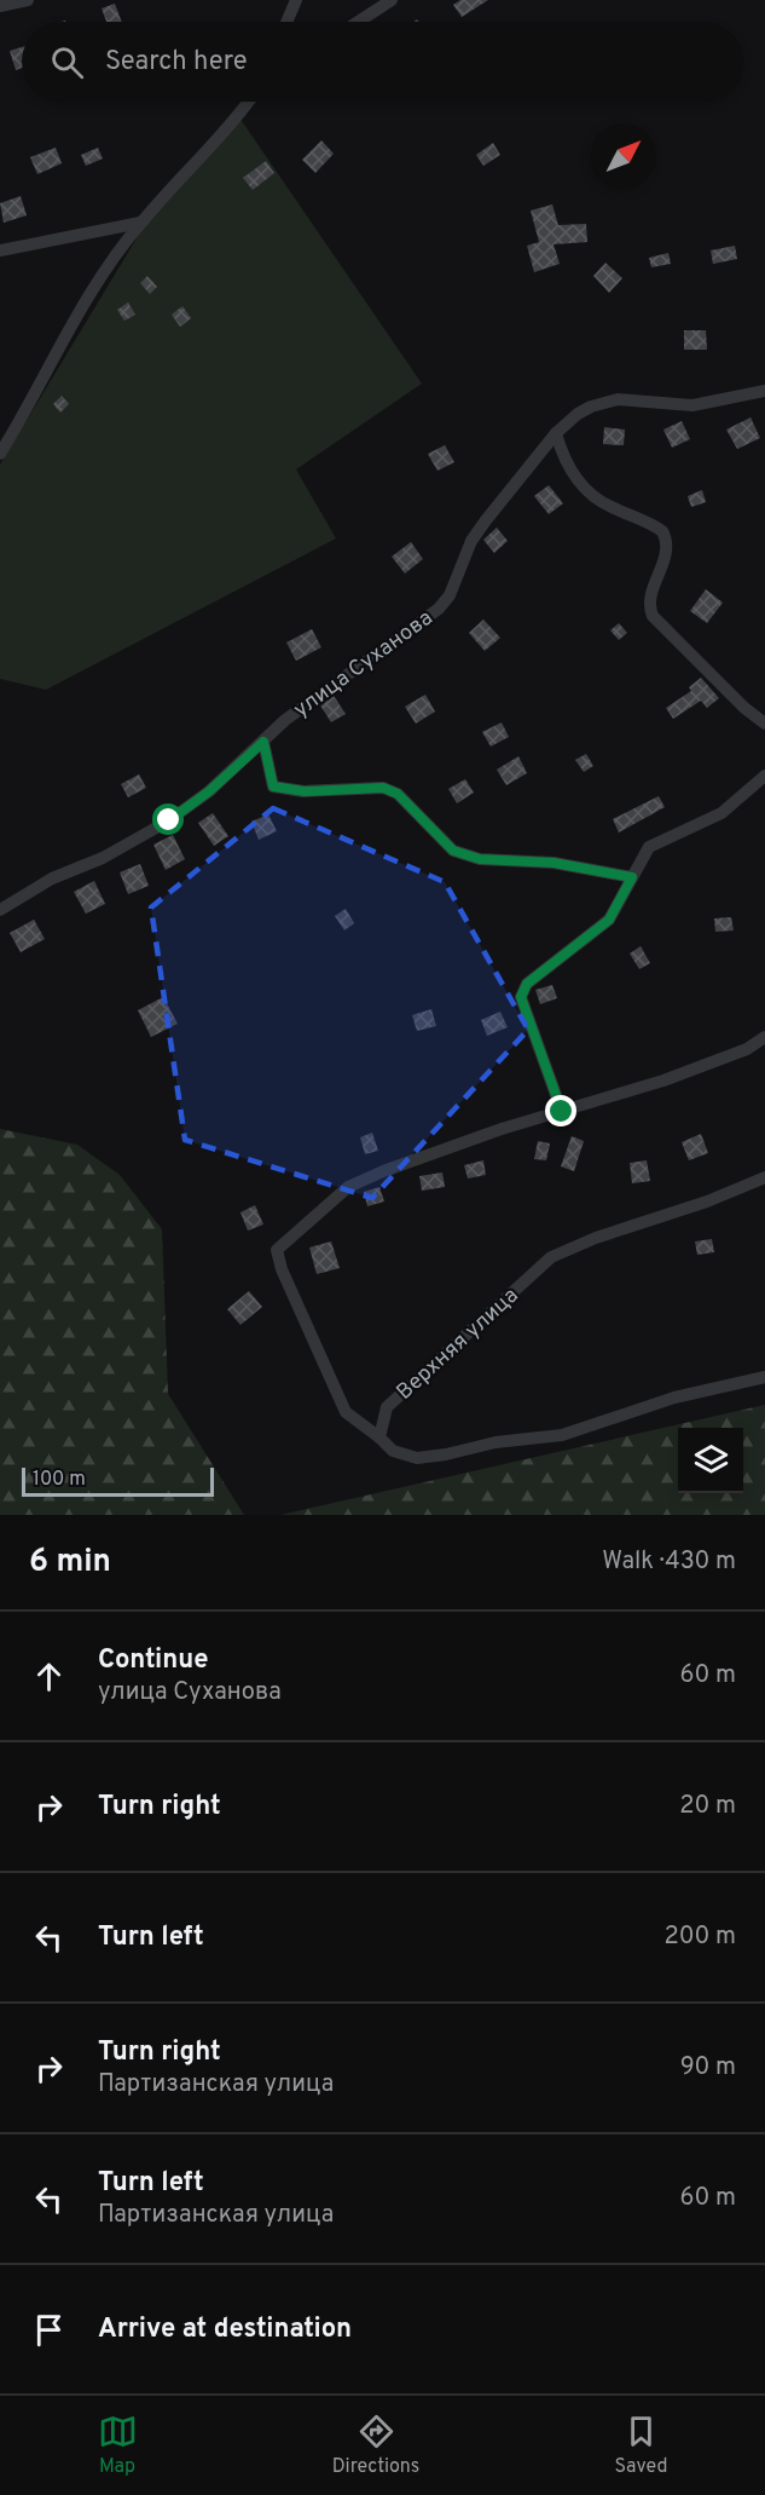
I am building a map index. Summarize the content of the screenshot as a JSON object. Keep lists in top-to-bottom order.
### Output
{
  "streets": {
    "street": ["улица Суханова", "Верхняя улица"]
  },
  "scale_bar": "100 m",
  "north": "top right",
  "page": {
    "search": "Search here",
    "scale": "100 m",
    "heading": ["6 min", "Walk · 430 m"],
    "list": [
      ["Continue", "улица Суханова", "60 m"],
      ["Turn right", "20 m"],
      ["Turn left", "200 m"],
      ["Turn right", "Партизанская улица", "90 m"],
      ["Turn left", "Партизанская улица", "60 m"],
      "Arrive at destination"
    ],
    "nav": ["Map", "Directions", "Saved"]
  }
}
